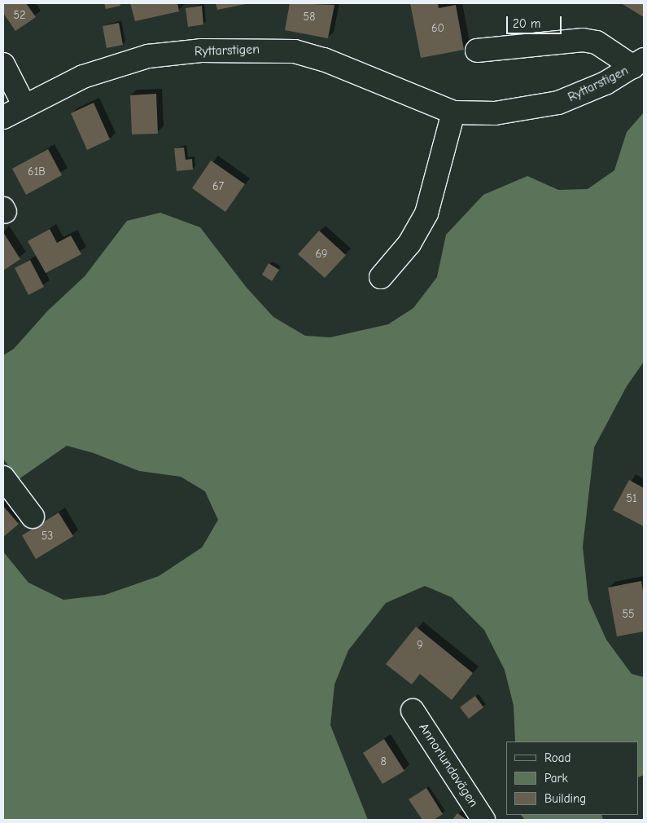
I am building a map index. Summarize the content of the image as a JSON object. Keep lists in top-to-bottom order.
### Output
{
  "streets": {
    "street": ["Ryttarstigen", "Annorlundavägen"]
  },
  "house_numbers": [
    "52",
    "58",
    "60",
    "61B",
    "67",
    "69",
    "51",
    "53",
    "55",
    "9",
    "8"
  ],
  "legend": ["Road", "Park", "Building"],
  "scale_bar": "20 m"
}
